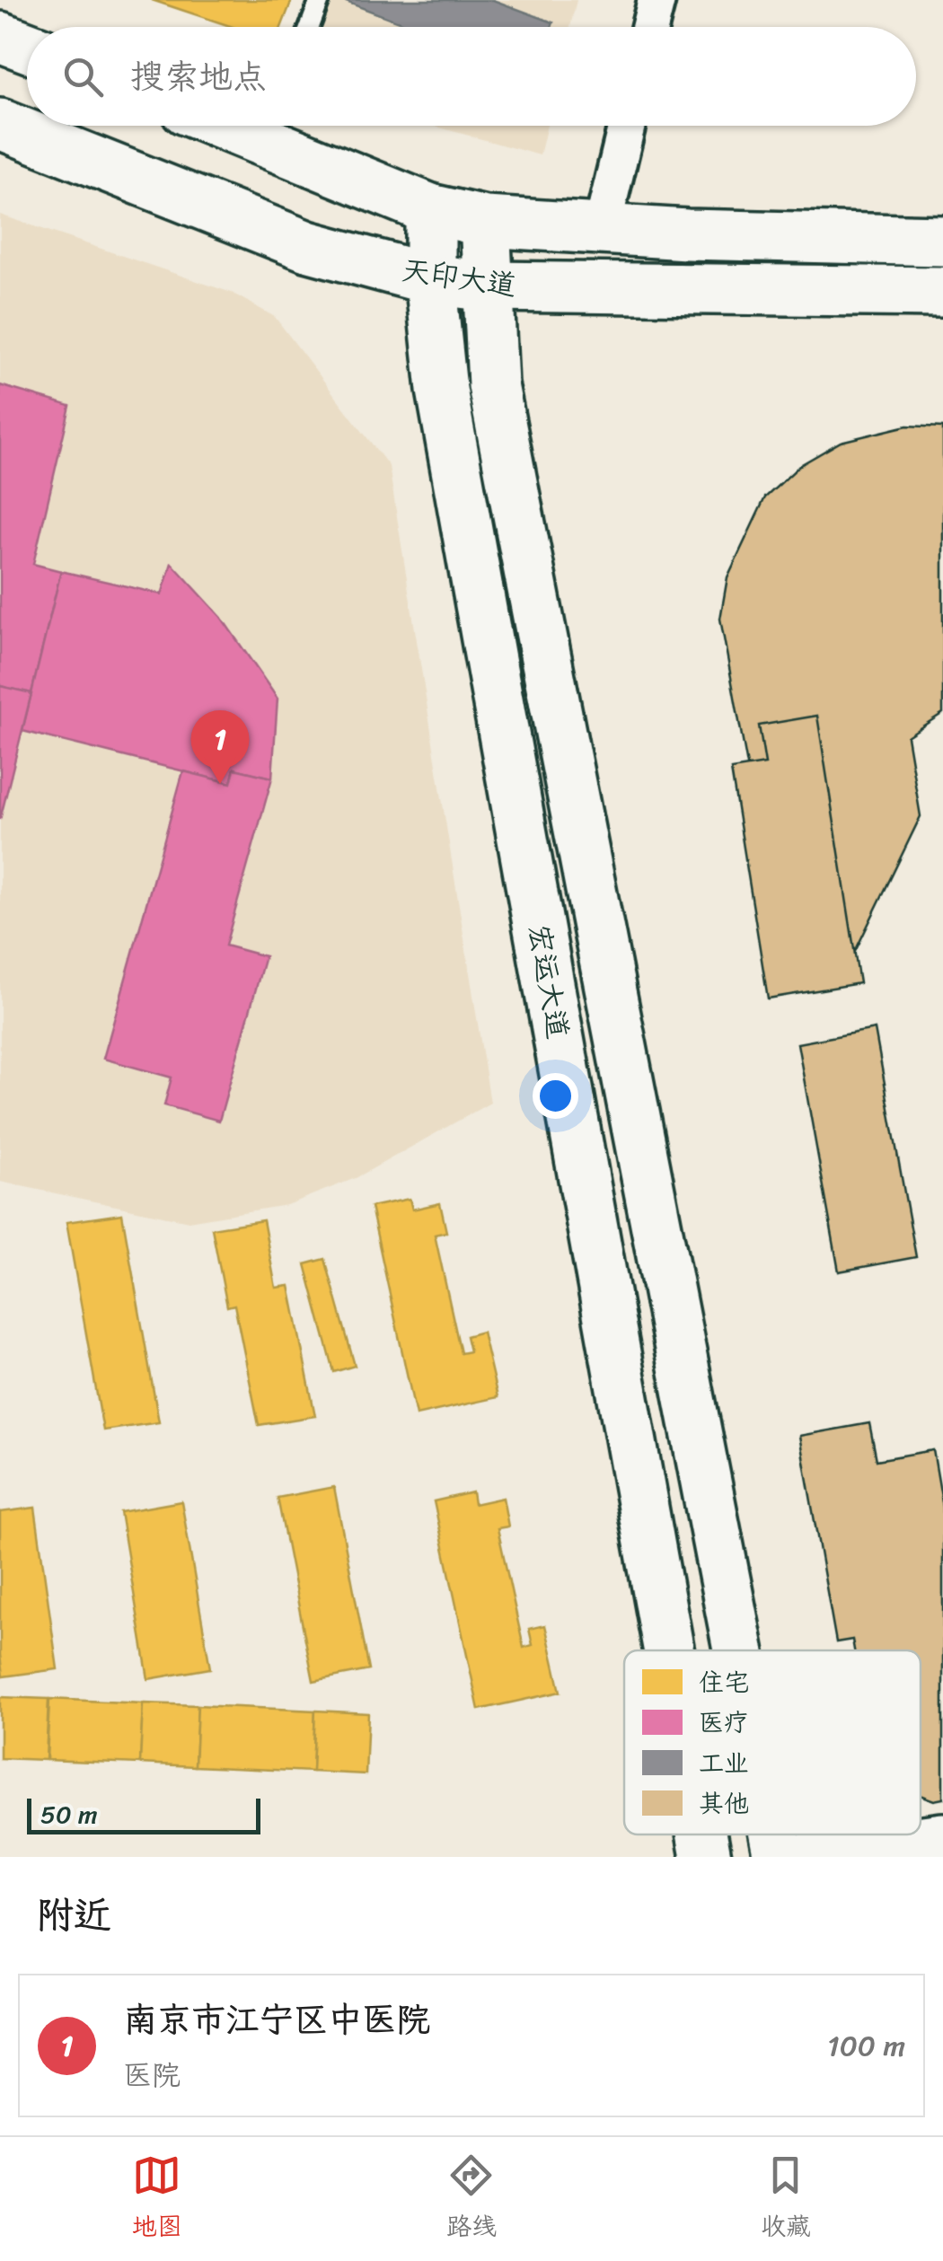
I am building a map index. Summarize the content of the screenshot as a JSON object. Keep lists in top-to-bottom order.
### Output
{
  "streets": {
    "main road": ["天印大道", "宏运大道"]
  },
  "crossings": [
    ["天印大道", "宏运大道"]
  ],
  "legend": [
    "住宅",
    "医疗",
    "工业",
    "其他"
  ],
  "scale_bar": "50 m",
  "page": {
    "search": "搜索地点",
    "pins": "1",
    "scale": "50 m",
    "heading": "附近",
    "list": [
      {
        "mark": "1",
        "name": "南京市江宁区中医院",
        "note": "医院",
        "value": "100 m"
      }
    ],
    "nav": ["地图", "路线", "收藏"]
  }
}
